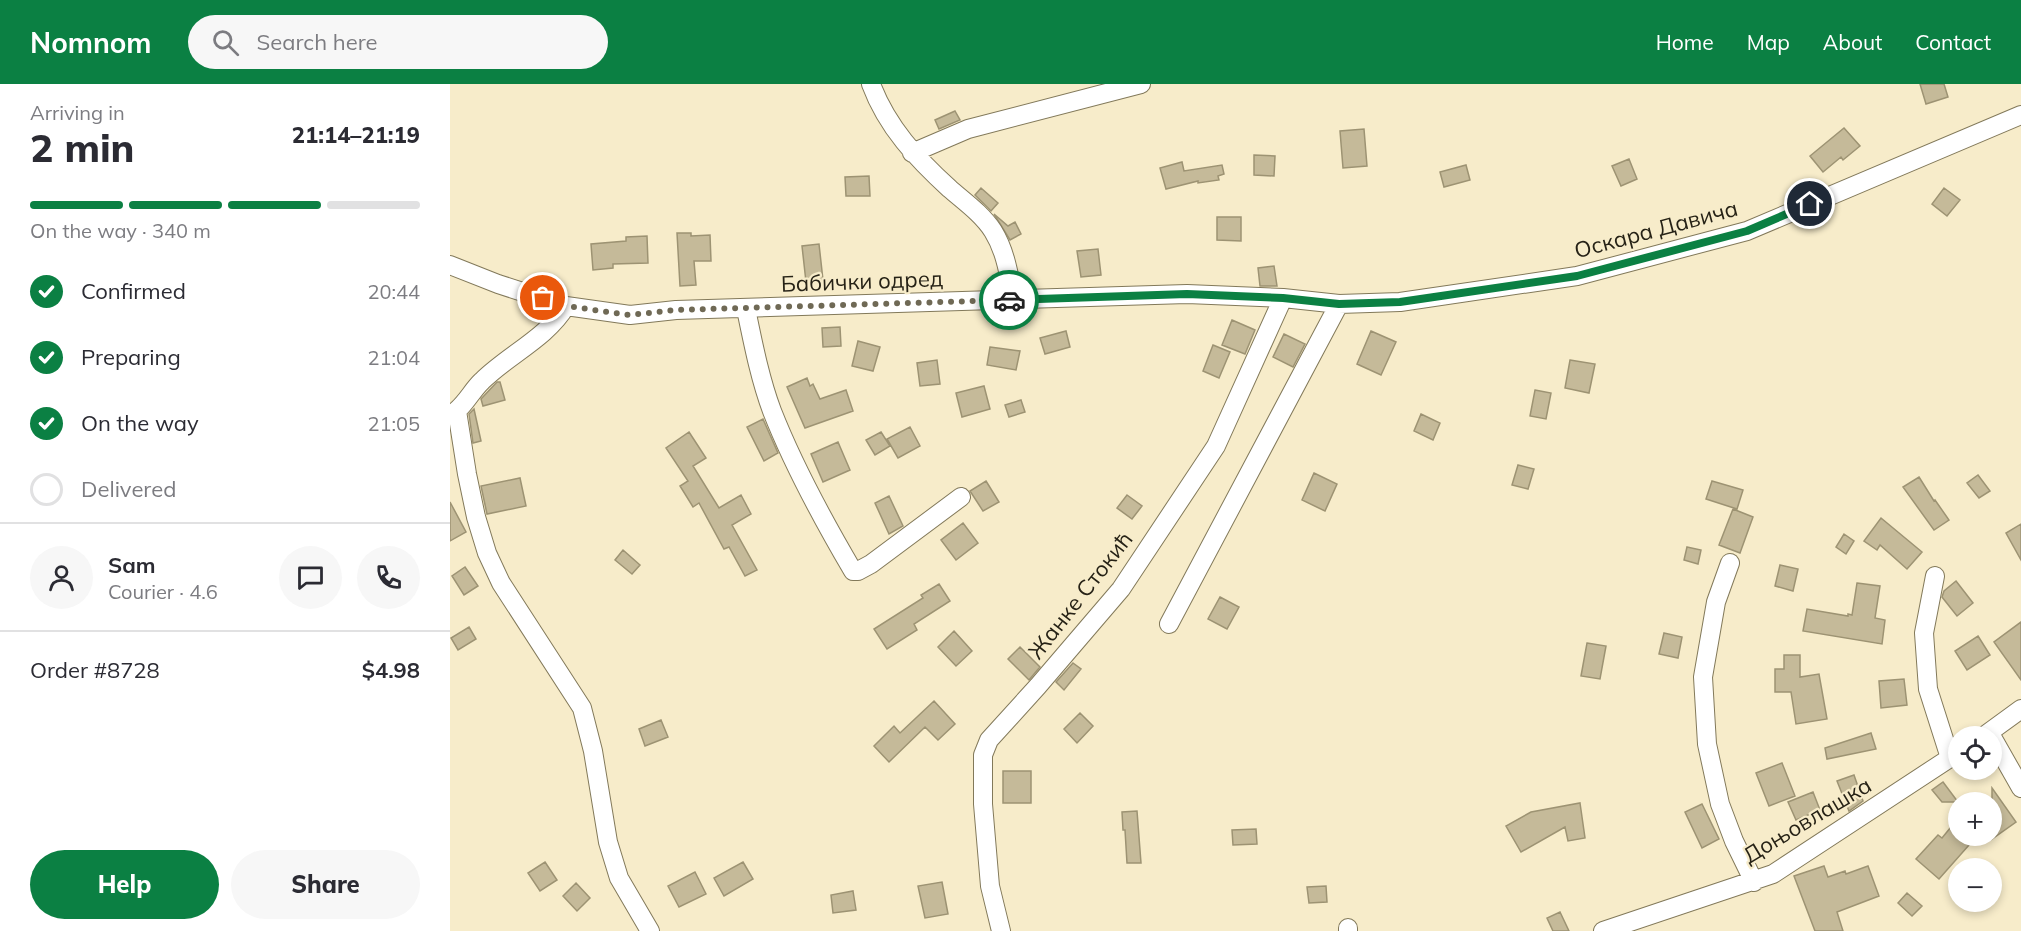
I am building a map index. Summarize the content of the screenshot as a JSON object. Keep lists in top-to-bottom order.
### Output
{
  "streets": {
    "street": [
      "Оскара Давича",
      "Бабички одред",
      "Жанке Стокић",
      "Доњовлашка"
    ]
  },
  "crossings": [
    ["Оскара Давича", "Бабички одред"],
    ["Оскара Давича", "Жанке Стокић"],
    ["Бабички одред", "Жанке Стокић"]
  ],
  "page": {
    "header": "Nomnom",
    "search": "Search here",
    "nav": [
      "Home",
      "Map",
      "About",
      "Contact"
    ],
    "heading": ["2 min", "Arriving in", "21:14–21:19"],
    "panel": [
      "Sam",
      "Courier · 4.6",
      "Order #8728",
      "$4.98"
    ],
    "bar": "On the way · 340 m",
    "list": [
      ["Confirmed", "20:44"],
      ["Preparing", "21:04"],
      ["On the way", "21:05"],
      "Delivered"
    ],
    "map_buttons": ["+", "−"],
    "buttons": ["Help", "Share"]
  }
}
